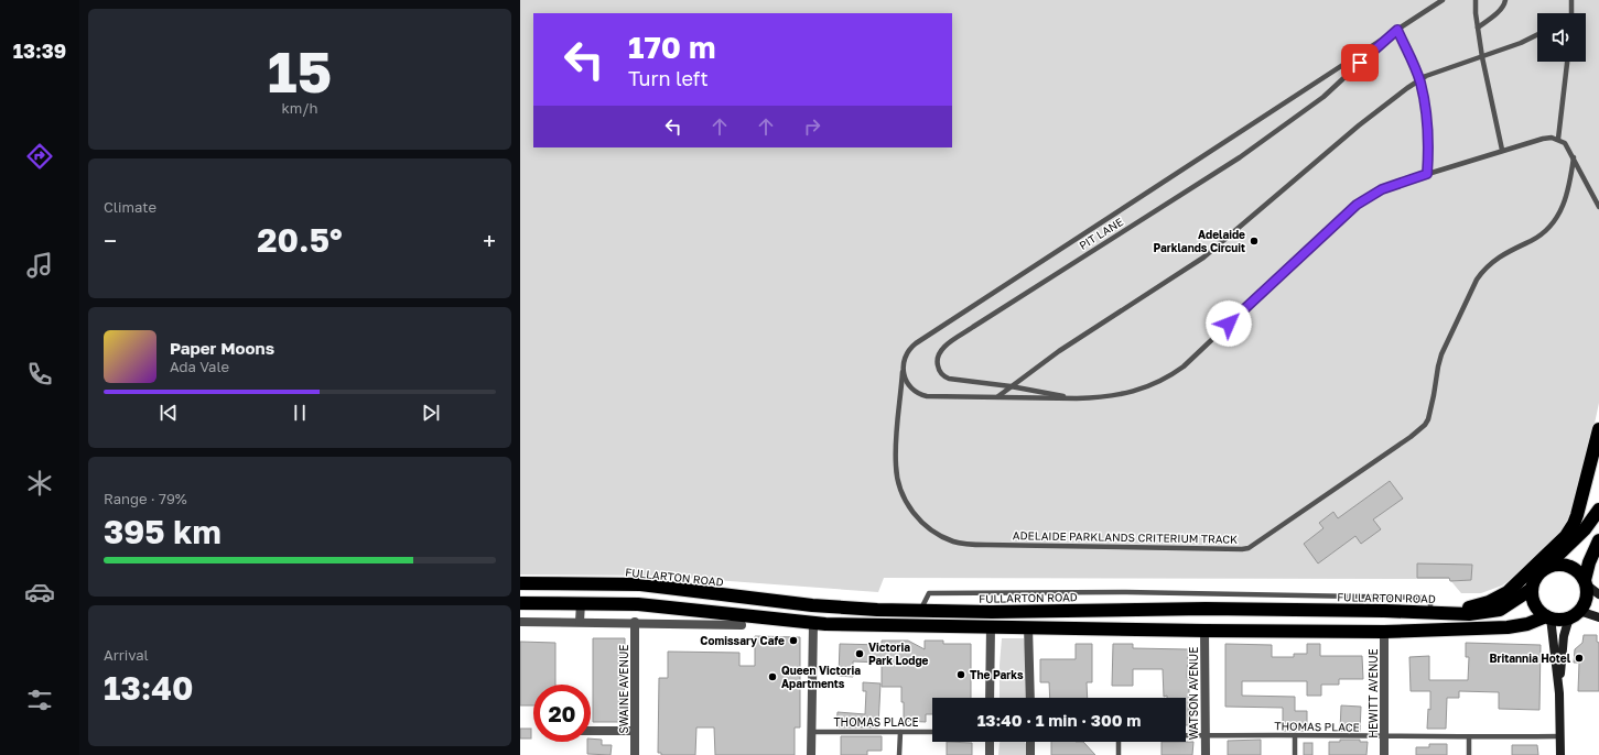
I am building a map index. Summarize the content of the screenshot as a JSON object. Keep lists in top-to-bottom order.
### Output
{
  "streets": {
    "highway": ["FULLARTON ROAD"],
    "street": ["SWAINE AVENUE", "WATSON AVENUE", "HEWITT AVENUE"],
    "lane": ["PIT LANE", "ADELAIDE PARKLANDS CRITERIUM TRACK", "THOMAS PLACE"]
  },
  "crossings": [
    ["WATSON AVENUE", "THOMAS PLACE"],
    ["HEWITT AVENUE", "THOMAS PLACE"]
  ],
  "places": [
    "Adelaide Parklands Circuit",
    "Comissary Cafe",
    "Victoria Park Lodge",
    "Britannia Hotel",
    "The Parks",
    "Queen Victoria Apartments"
  ],
  "page": {
    "tabs": "13:39",
    "tile": [
      ["15", "km/h"],
      "Climate",
      ["Range · 79%", "395 km"],
      ["Arrival", "13:40"]
    ],
    "turn": ["170 m", "Turn left"],
    "heat": ["−", "20.5°", "+"],
    "song": ["Paper Moons", "Ada Vale"],
    "limit": "20",
    "trip": "13:40 · 1 min · 300 m"
  }
}
